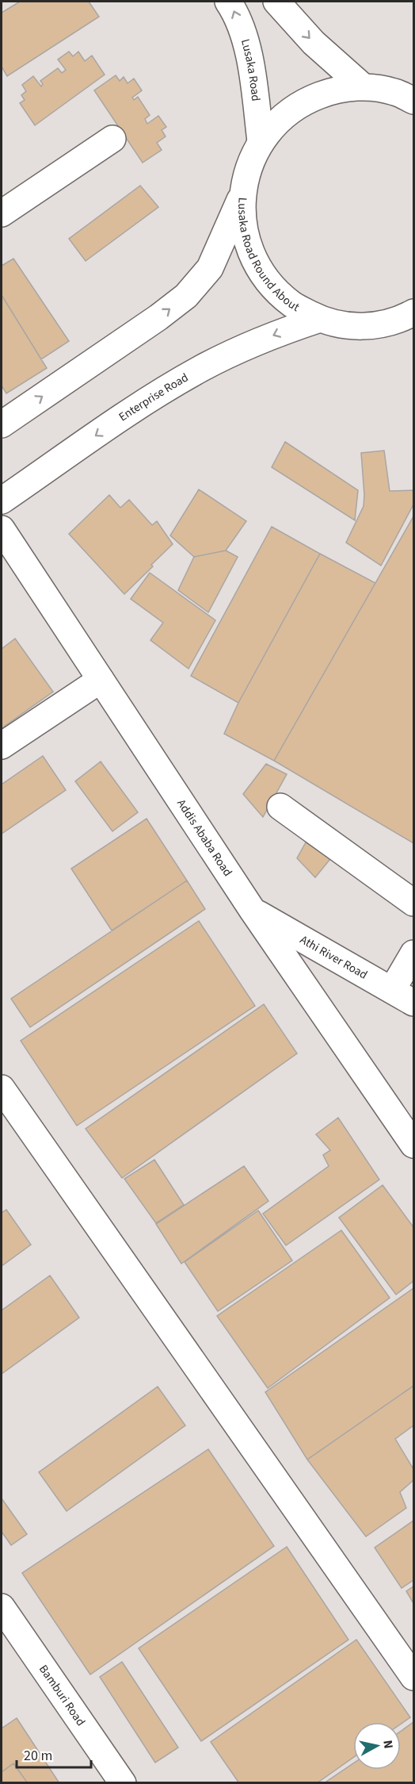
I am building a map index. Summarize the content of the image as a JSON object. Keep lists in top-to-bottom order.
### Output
{
  "streets": {
    "main road": [
      "Lusaka Road",
      "Lusaka Road Round About",
      "Enterprise Road",
      "Addis Ababa Road",
      "Athi River Road",
      "Bamburi Road"
    ]
  },
  "crossings": [
    ["Lusaka Road", "Lusaka Road Round About"],
    ["Lusaka Road Round About", "Enterprise Road"],
    ["Addis Ababa Road", "Athi River Road"]
  ],
  "one_way": ["Lusaka Road"],
  "scale_bar": "20 m",
  "north": "right"
}
